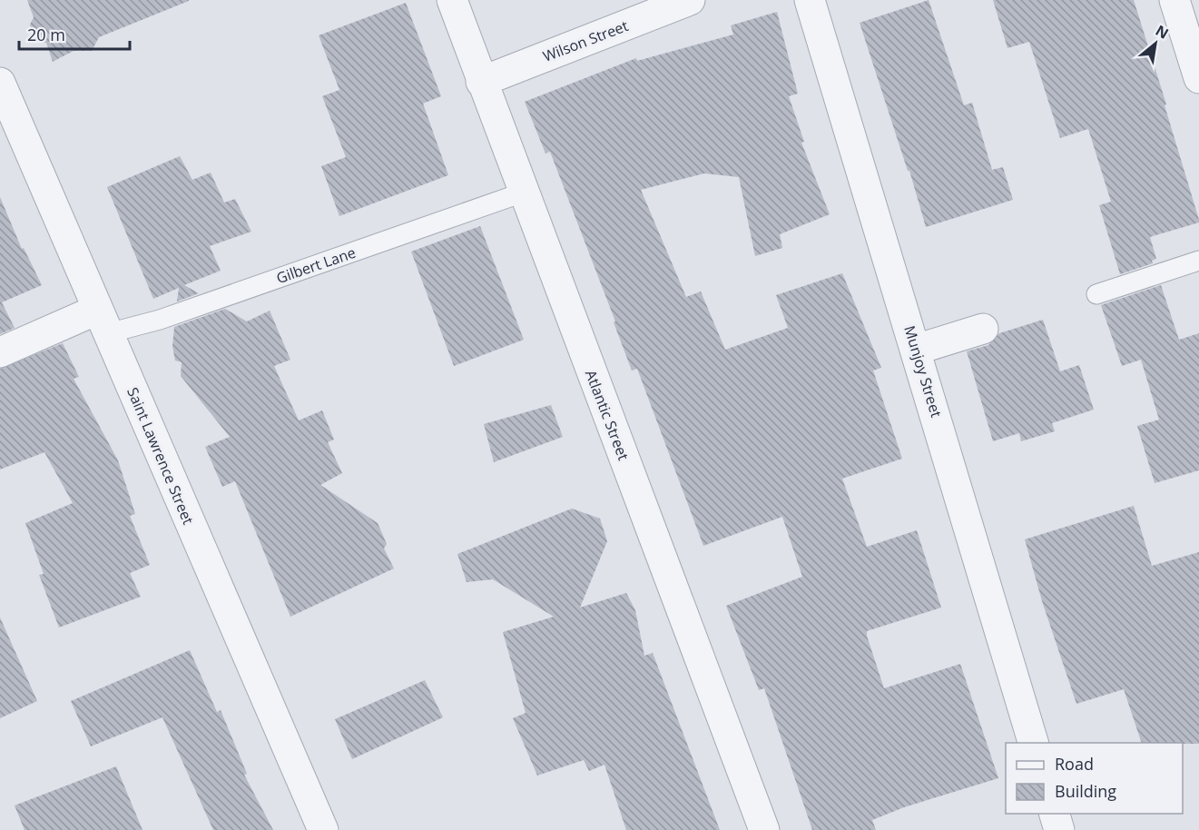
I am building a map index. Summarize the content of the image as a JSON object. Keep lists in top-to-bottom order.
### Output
{
  "streets": {
    "street": [
      "Wilson Street",
      "Munjoy Street",
      "Atlantic Street",
      "Saint Lawrence Street"
    ],
    "lane": ["Gilbert Lane"]
  },
  "crossings": [
    ["Wilson Street", "Atlantic Street"],
    ["Gilbert Lane", "Atlantic Street"],
    ["Gilbert Lane", "Saint Lawrence Street"]
  ],
  "legend": ["Road", "Building"],
  "scale_bar": "20 m",
  "north": "top right"
}
